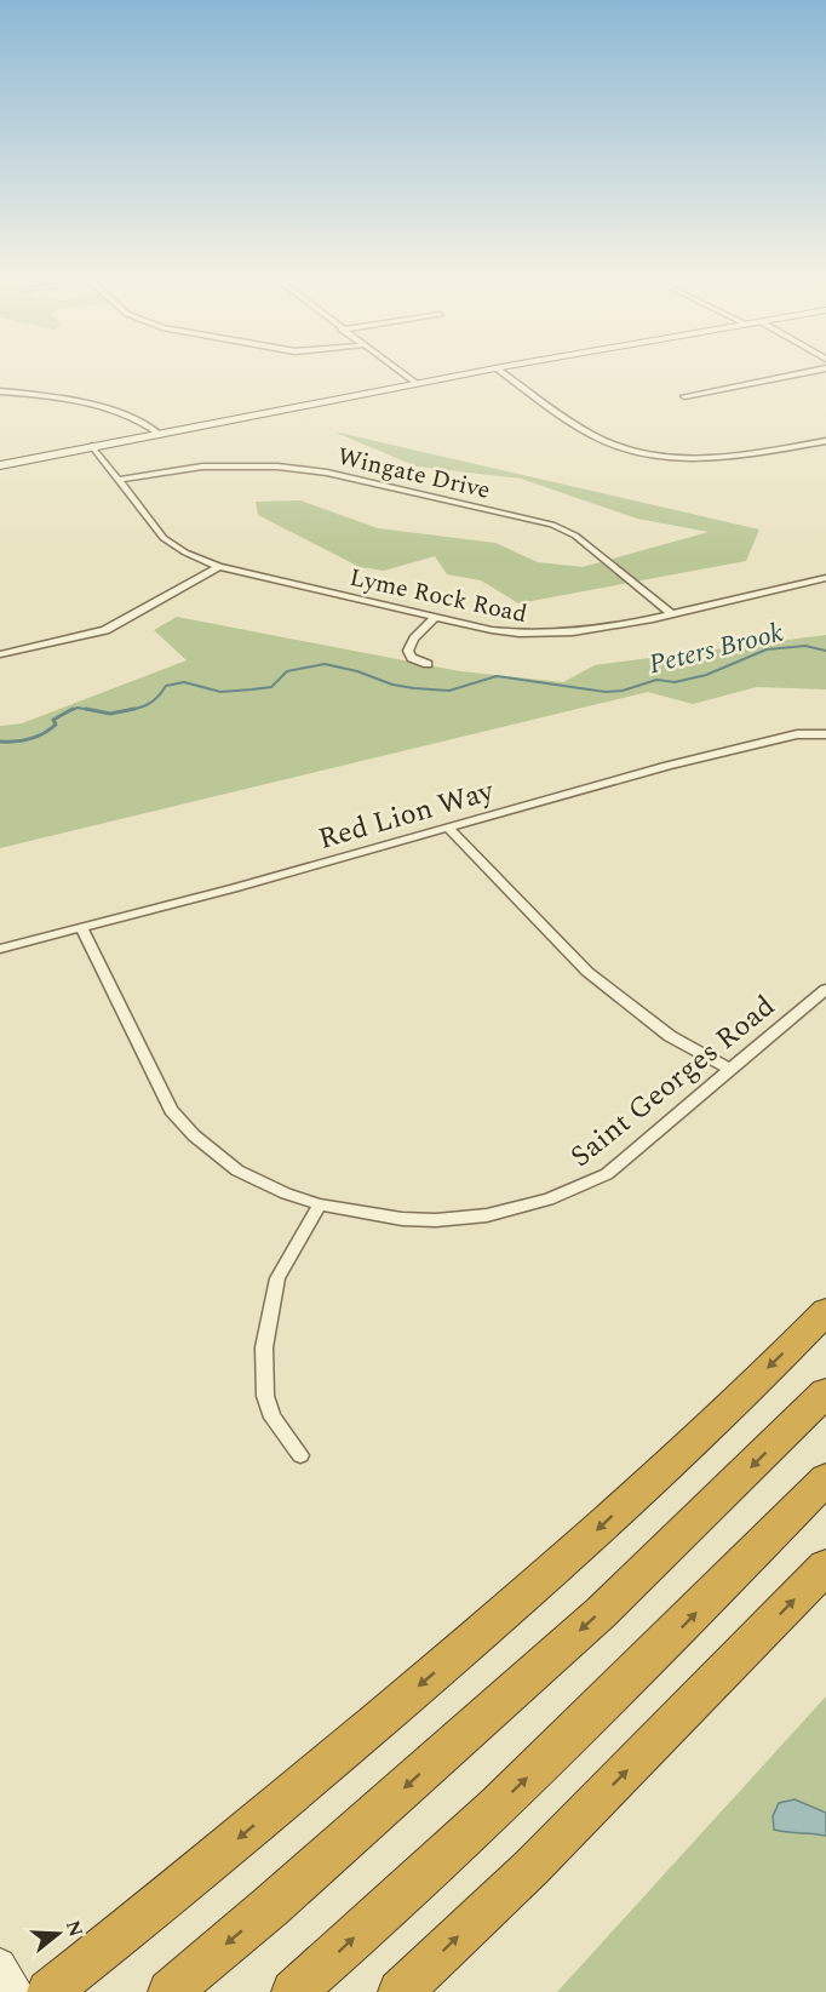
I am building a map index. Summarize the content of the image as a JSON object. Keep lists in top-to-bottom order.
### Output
{
  "streets": {
    "street": [
      "Wingate Drive",
      "Lyme Rock Road",
      "Red Lion Way",
      "Saint Georges Road"
    ]
  },
  "crossings": [
    ["Wingate Drive", "Lyme Rock Road"],
    ["Red Lion Way", "Saint Georges Road"]
  ],
  "water": ["Peters Brook"],
  "north": "right"
}
